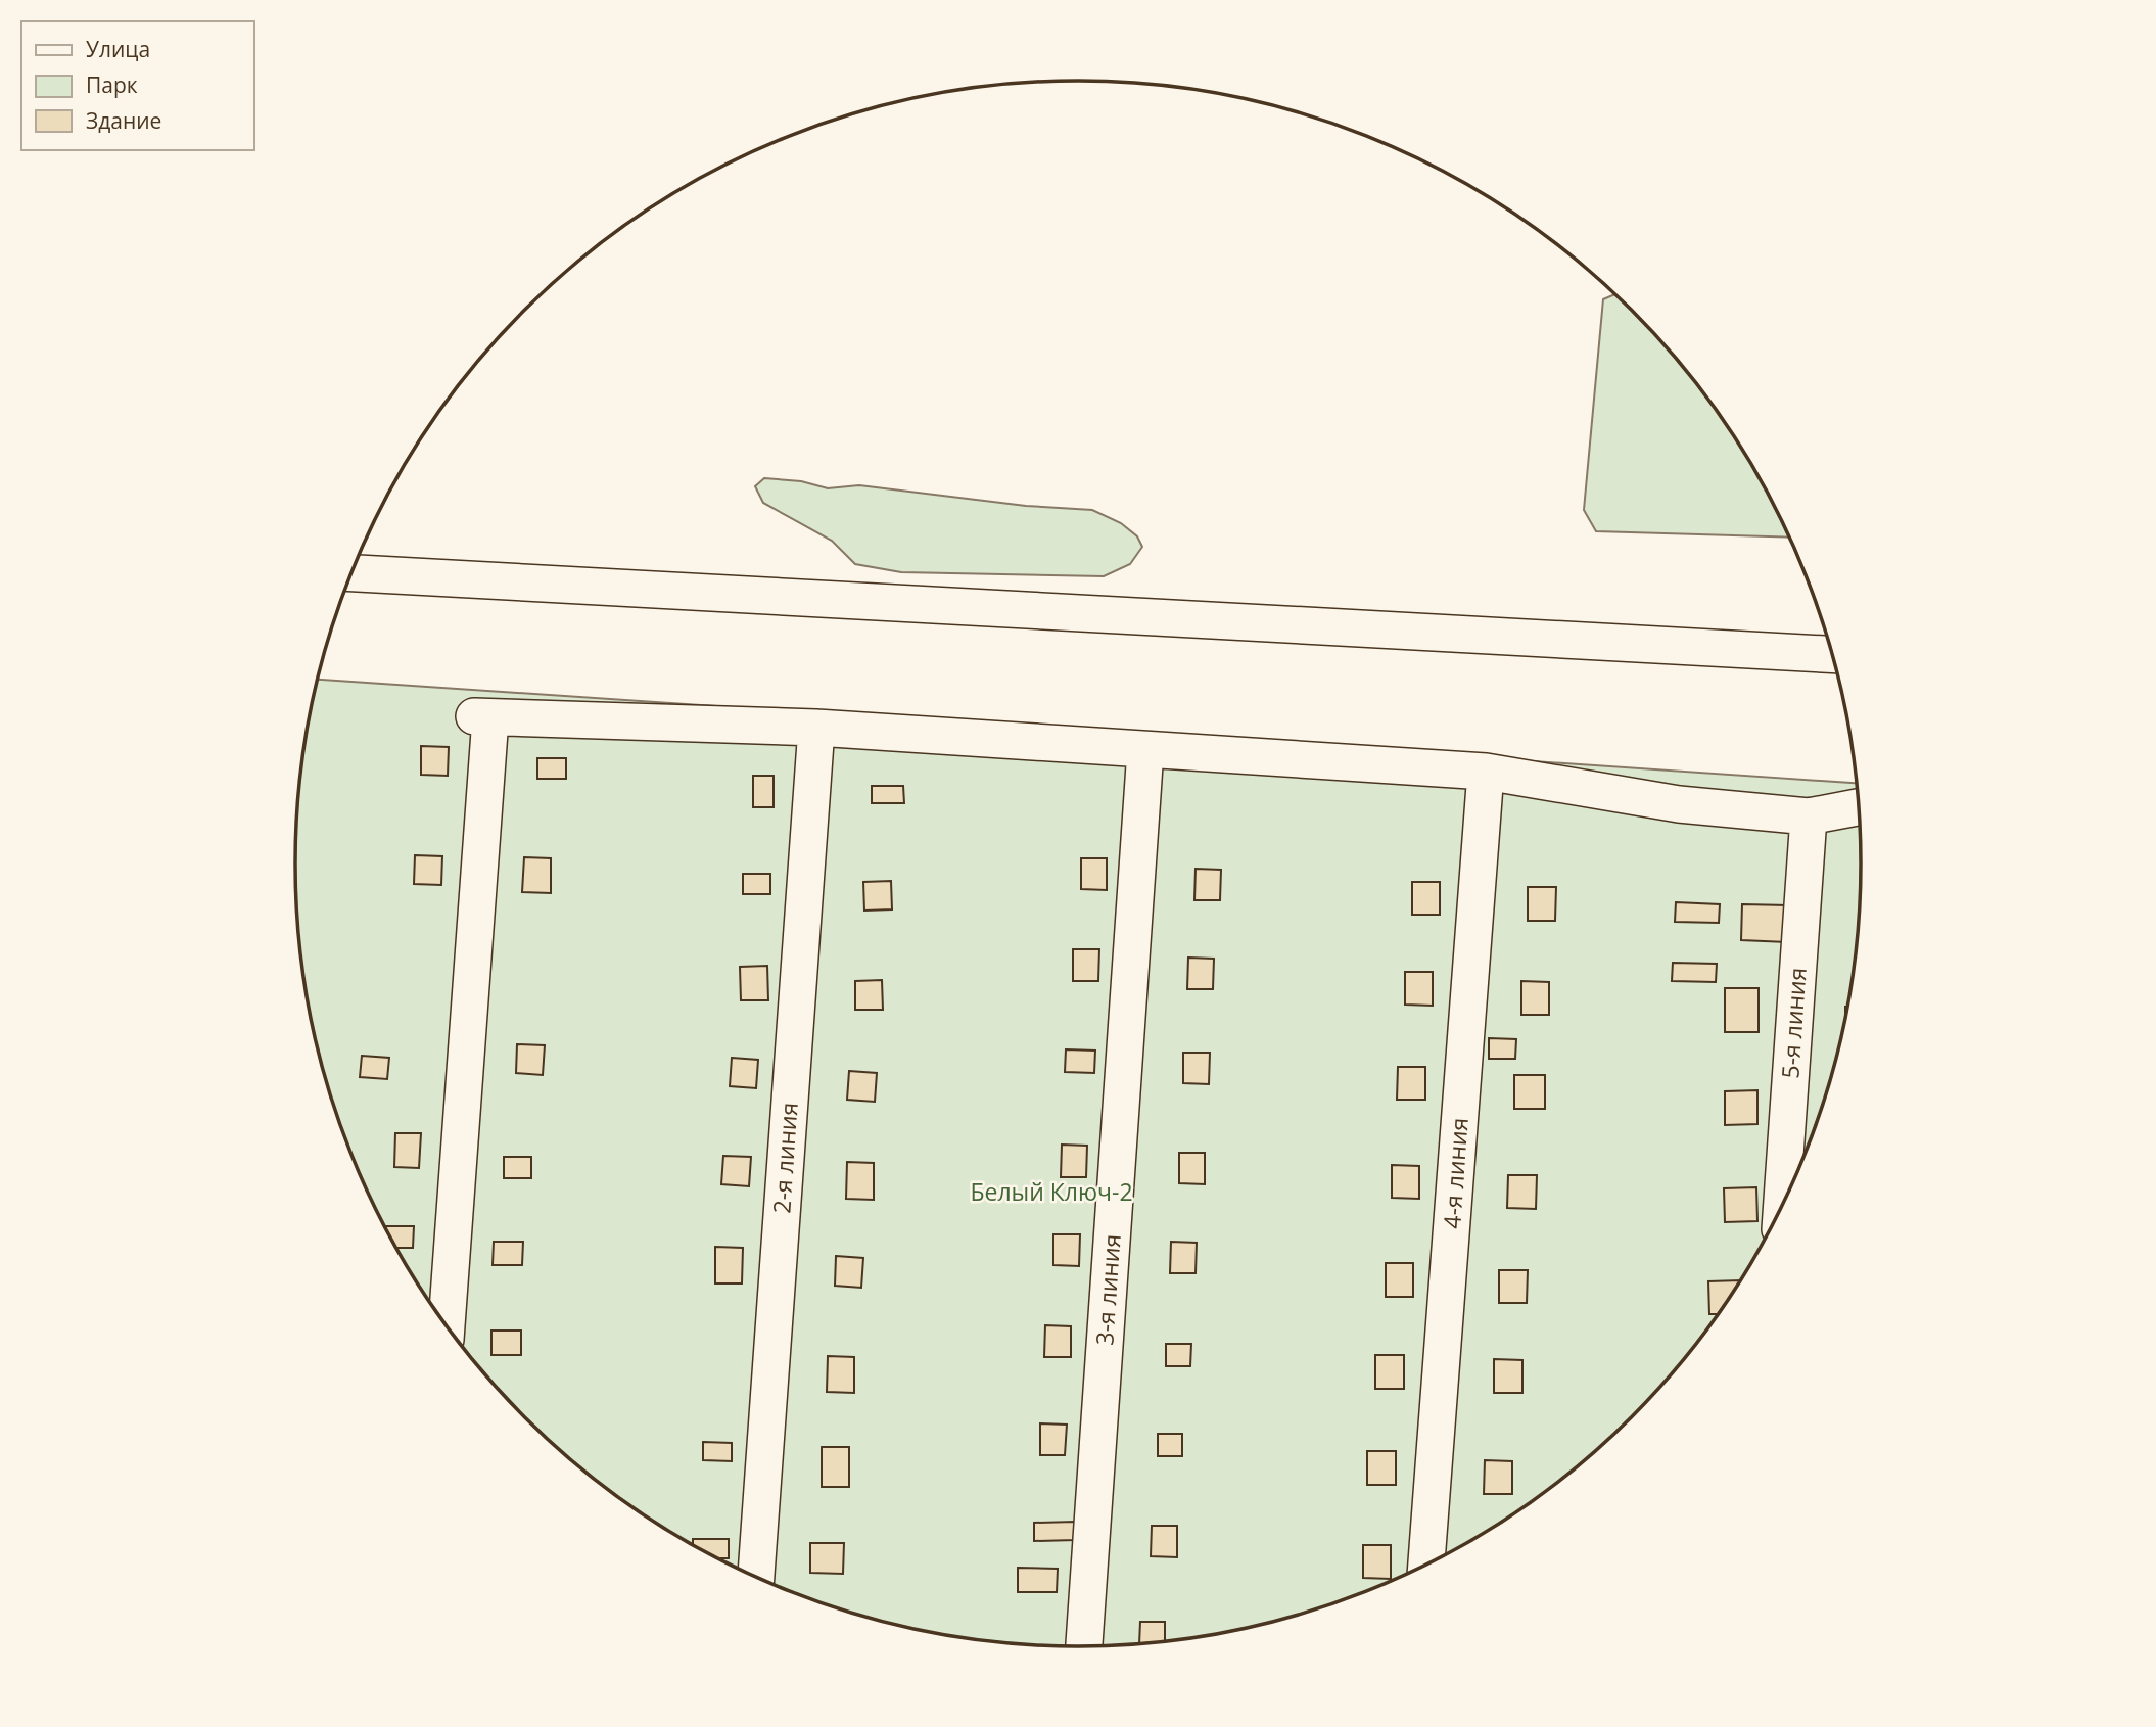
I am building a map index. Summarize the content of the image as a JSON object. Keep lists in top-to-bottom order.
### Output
{
  "streets": {
    "street": [
      "5-я линия",
      "2-я линия",
      "4-я линия",
      "3-я линия"
    ]
  },
  "parks": ["Белый Ключ-2"],
  "legend": ["Улица", "Парк", "Здание"]
}
